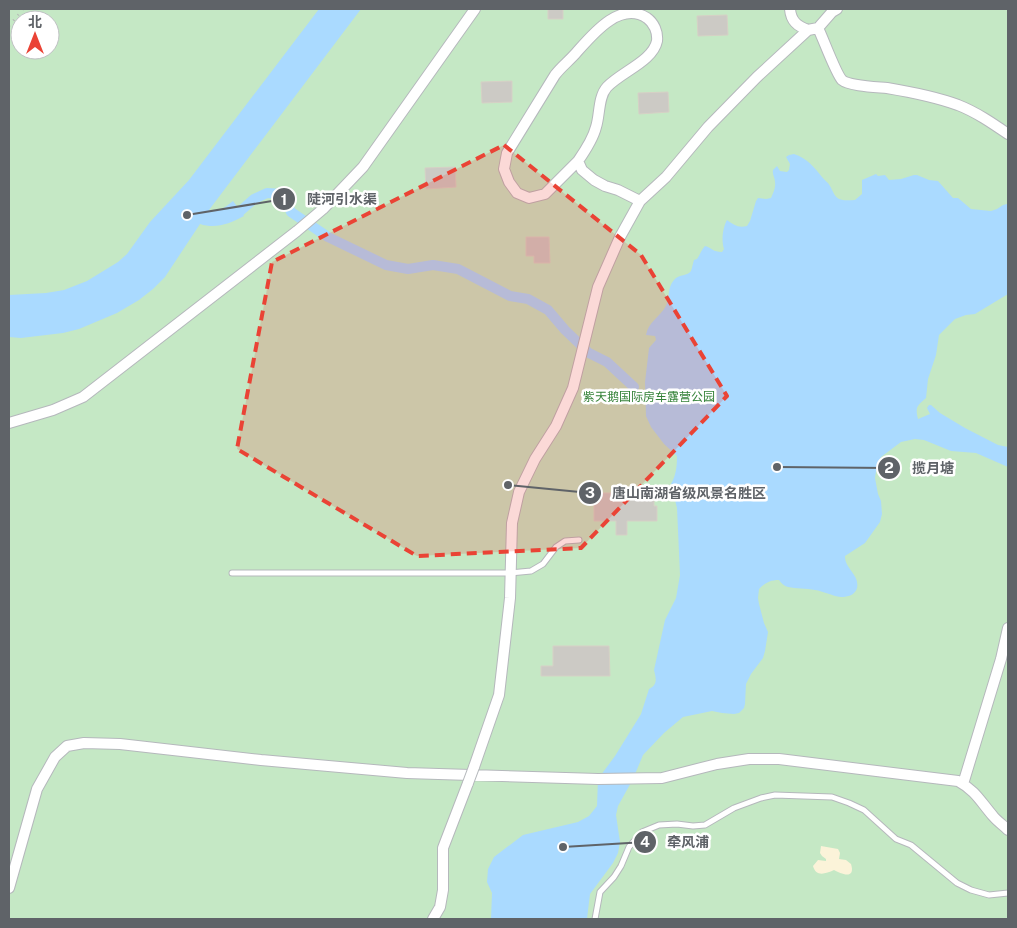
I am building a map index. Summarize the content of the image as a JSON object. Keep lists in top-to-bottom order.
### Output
{
  "parks": ["紫天鹅国际房车露营公园"],
  "places": [
    "陡河引水渠",
    "揽月塘",
    "唐山南湖省级风景名胜区",
    "牵风浦"
  ],
  "north": "top"
}
